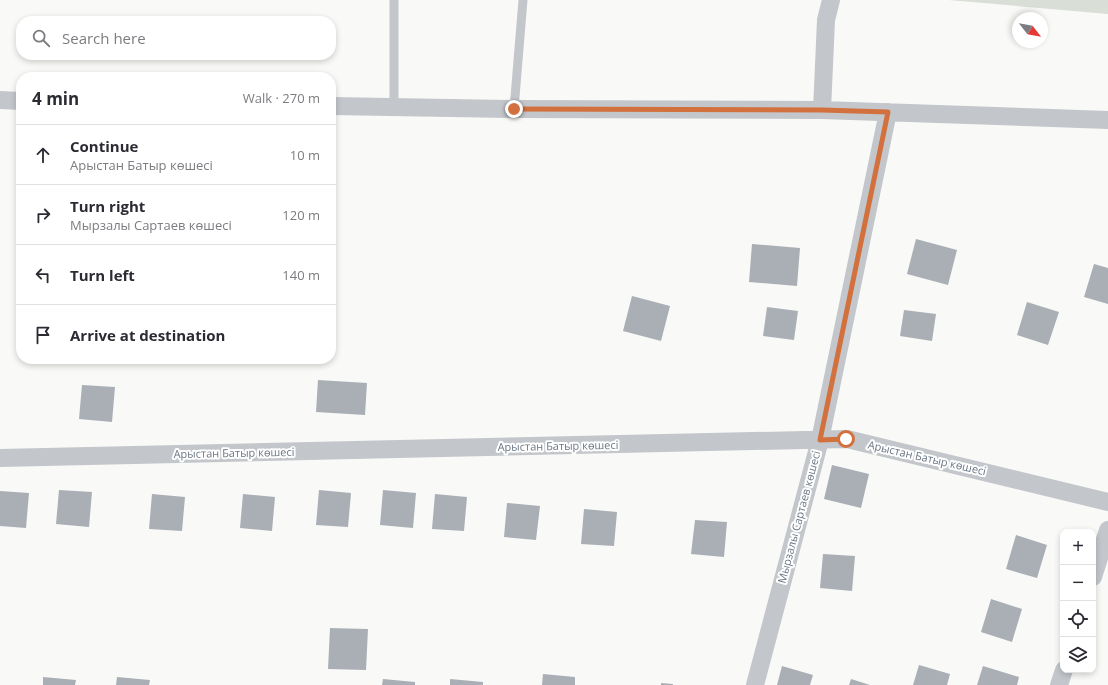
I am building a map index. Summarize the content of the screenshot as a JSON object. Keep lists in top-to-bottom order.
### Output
{
  "streets": {
    "street": ["Арыстан Батыр көшесі", "Мырзалы Сартаев көшесі"]
  },
  "crossings": [
    ["Арыстан Батыр көшесі", "Мырзалы Сартаев көшесі"]
  ],
  "north": "bottom right",
  "page": {
    "search": "Search here",
    "heading": ["4 min", "Walk · 270 m"],
    "list": [
      ["Continue", "Арыстан Батыр көшесі", "10 m"],
      ["Turn right", "Мырзалы Сартаев көшесі", "120 m"],
      ["Turn left", "140 m"],
      "Arrive at destination"
    ],
    "map_buttons": ["+", "−"]
  }
}
